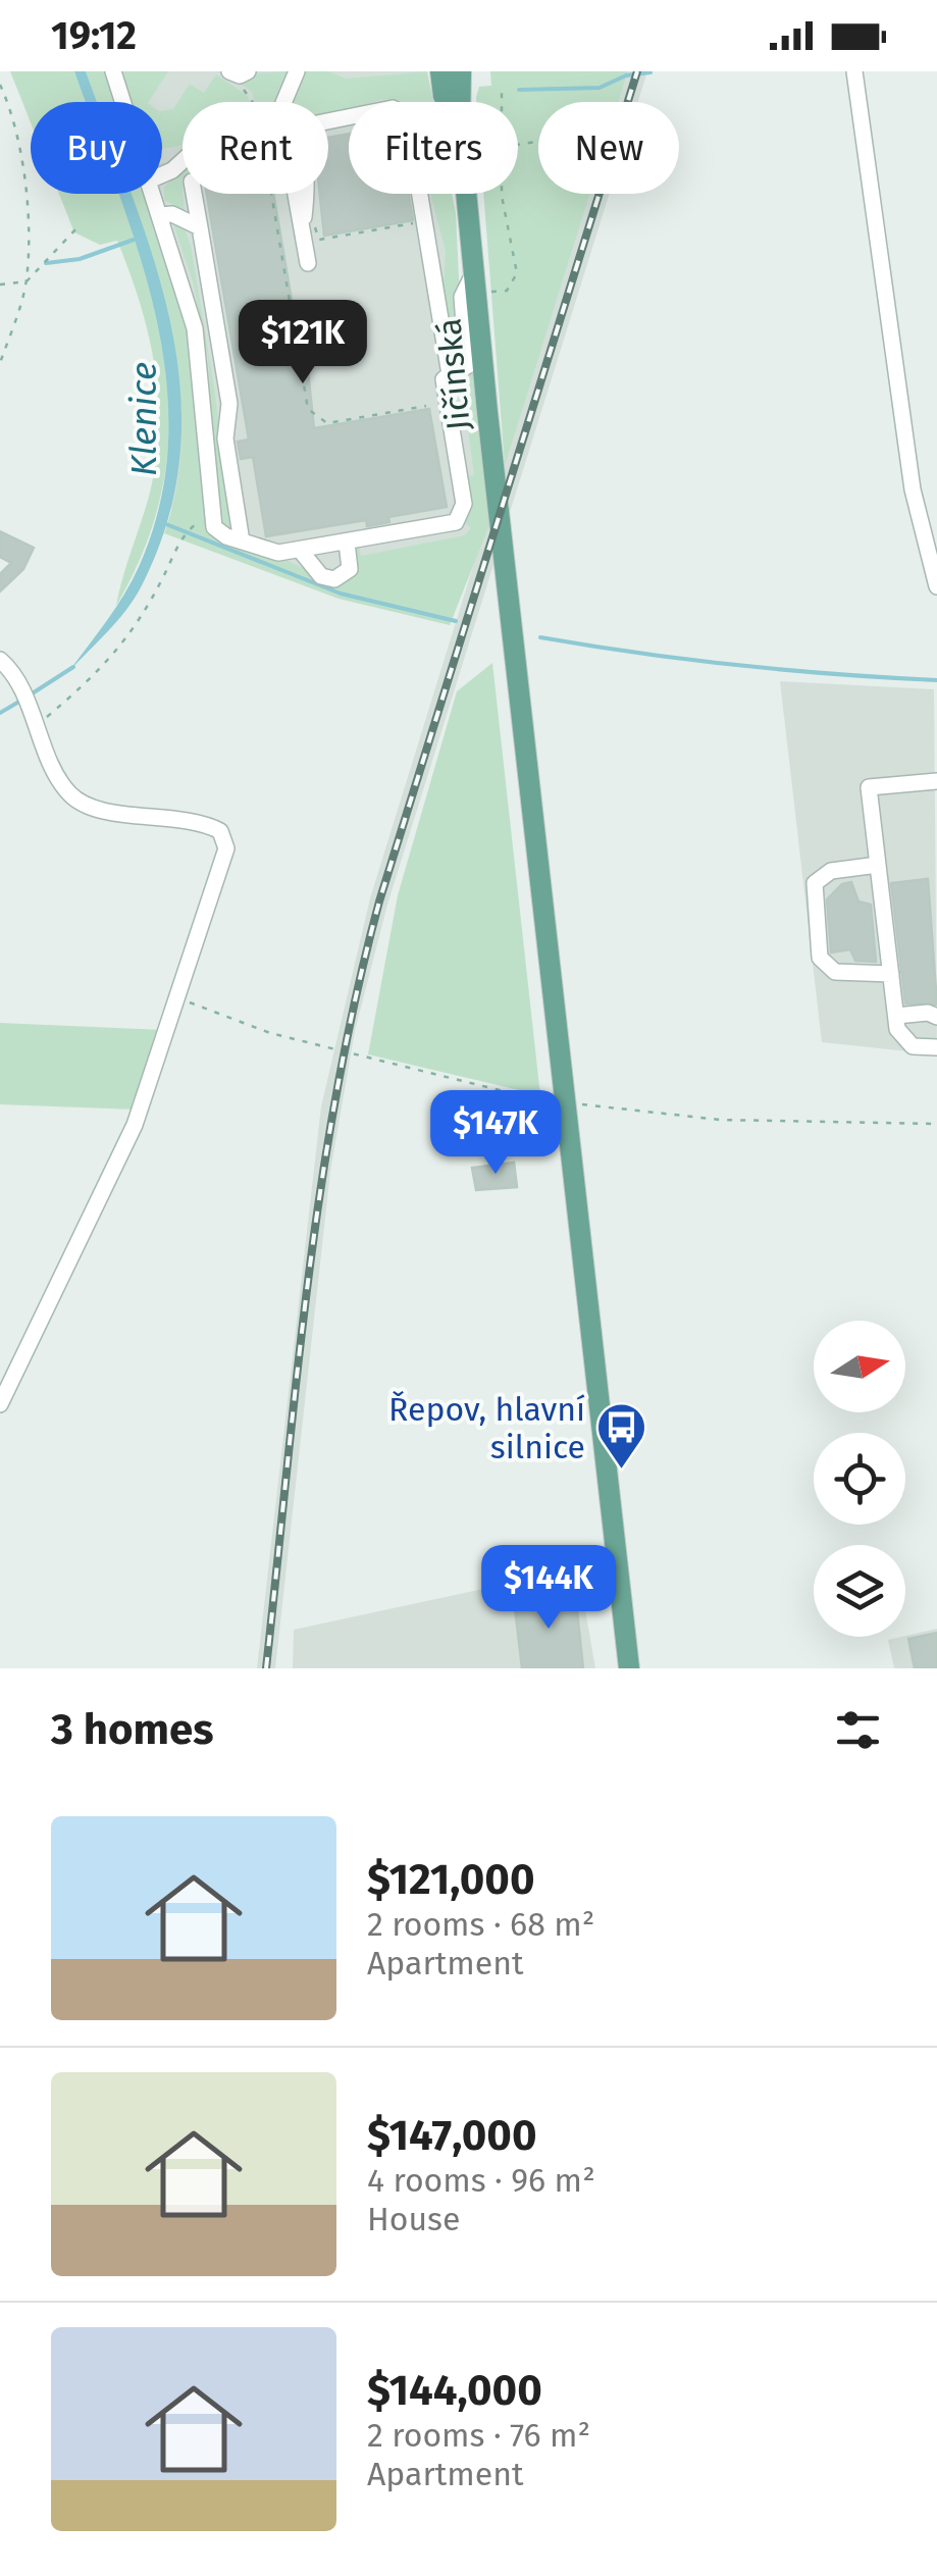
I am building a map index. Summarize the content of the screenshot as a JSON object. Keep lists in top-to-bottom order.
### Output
{
  "streets": {
    "main road": ["Jičínská"]
  },
  "water": ["Klenice"],
  "places": {
    "bus stop": ["Řepov, hlavní silnice"]
  },
  "north": "right",
  "page": {
    "status": "19:12",
    "chip": [
      "Buy",
      "Rent",
      "Filters",
      "New"
    ],
    "price": ["$121K", "$147K", "$144K"],
    "heading": "3 homes",
    "list": [
      {
        "name": "$121,000",
        "note": "2 rooms · 68 m² · Apartment"
      },
      {
        "name": "$147,000",
        "note": "4 rooms · 96 m² · House"
      },
      {
        "name": "$144,000",
        "note": "2 rooms · 76 m² · Apartment"
      }
    ]
  }
}
